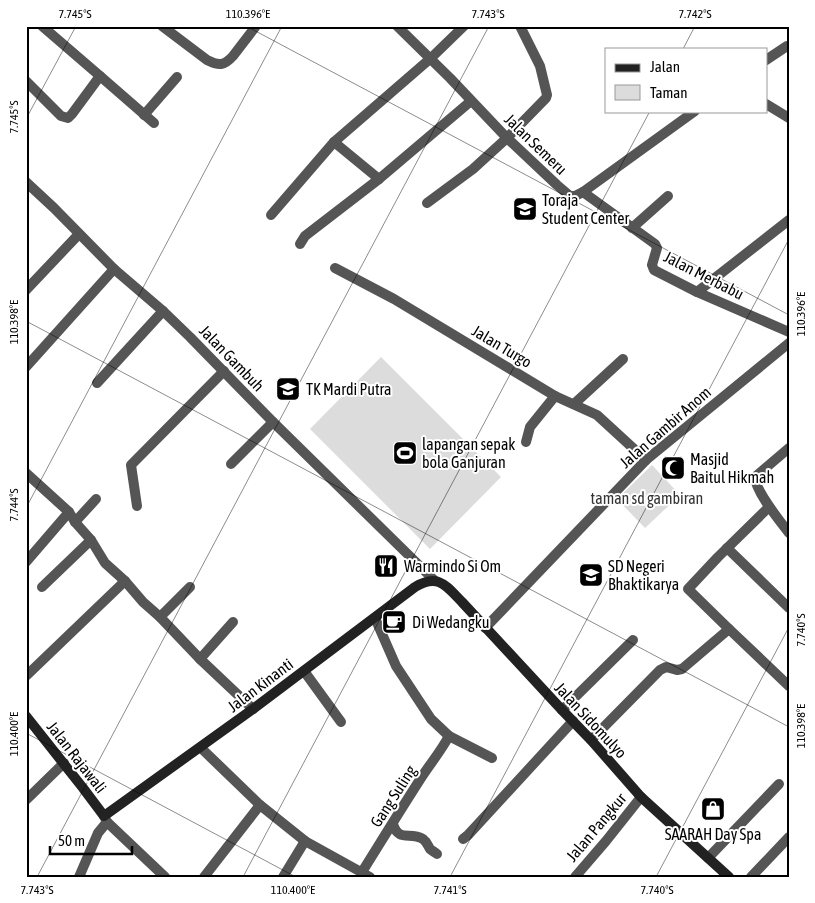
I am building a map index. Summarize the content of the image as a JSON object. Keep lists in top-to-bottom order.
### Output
{
  "streets": {
    "main road": ["Jalan Kinanti", "Jalan Sidomulyo", "Jalan Rajawali"],
    "street": [
      "Jalan Semeru",
      "Jalan Merbabu",
      "Jalan Turgo",
      "Jalan Gambuh",
      "Jalan Gambir Anom",
      "Gang Suling",
      "Jalan Pangkur"
    ]
  },
  "crossings": [
    ["Jalan Semeru", "Jalan Merbabu"],
    ["Jalan Turgo", "Jalan Gambir Anom"],
    ["Jalan Gambuh", "Jalan Kinanti"],
    ["Jalan Gambuh", "Jalan Sidomulyo"],
    ["Jalan Gambir Anom", "Jalan Sidomulyo"],
    ["Jalan Kinanti", "Jalan Sidomulyo"],
    ["Jalan Kinanti", "Jalan Rajawali"],
    ["Jalan Sidomulyo", "Jalan Pangkur"]
  ],
  "parks": ["taman sd gambiran"],
  "places": {
    "school or university": ["Toraja Student Center", "TK Mardi Putra", "SD Negeri Bhaktikarya"],
    "sports": ["lapangan sepak bola Ganjuran"],
    "mosque": ["Masjid Baitul Hikmah"],
    "restaurant": ["Warmindo Si Om"],
    "cafe": ["Di Wedangku"],
    "shop": ["SAARAH Day Spa"]
  },
  "legend": ["Jalan", "Taman"],
  "scale_bar": "50 m",
  "coordinates": [
    "7.745°S",
    "110.396°E",
    "7.743°S",
    "7.742°S",
    "110.398°E",
    "7.744°S",
    "7.740°S",
    "110.400°E",
    "7.741°S"
  ]
}
